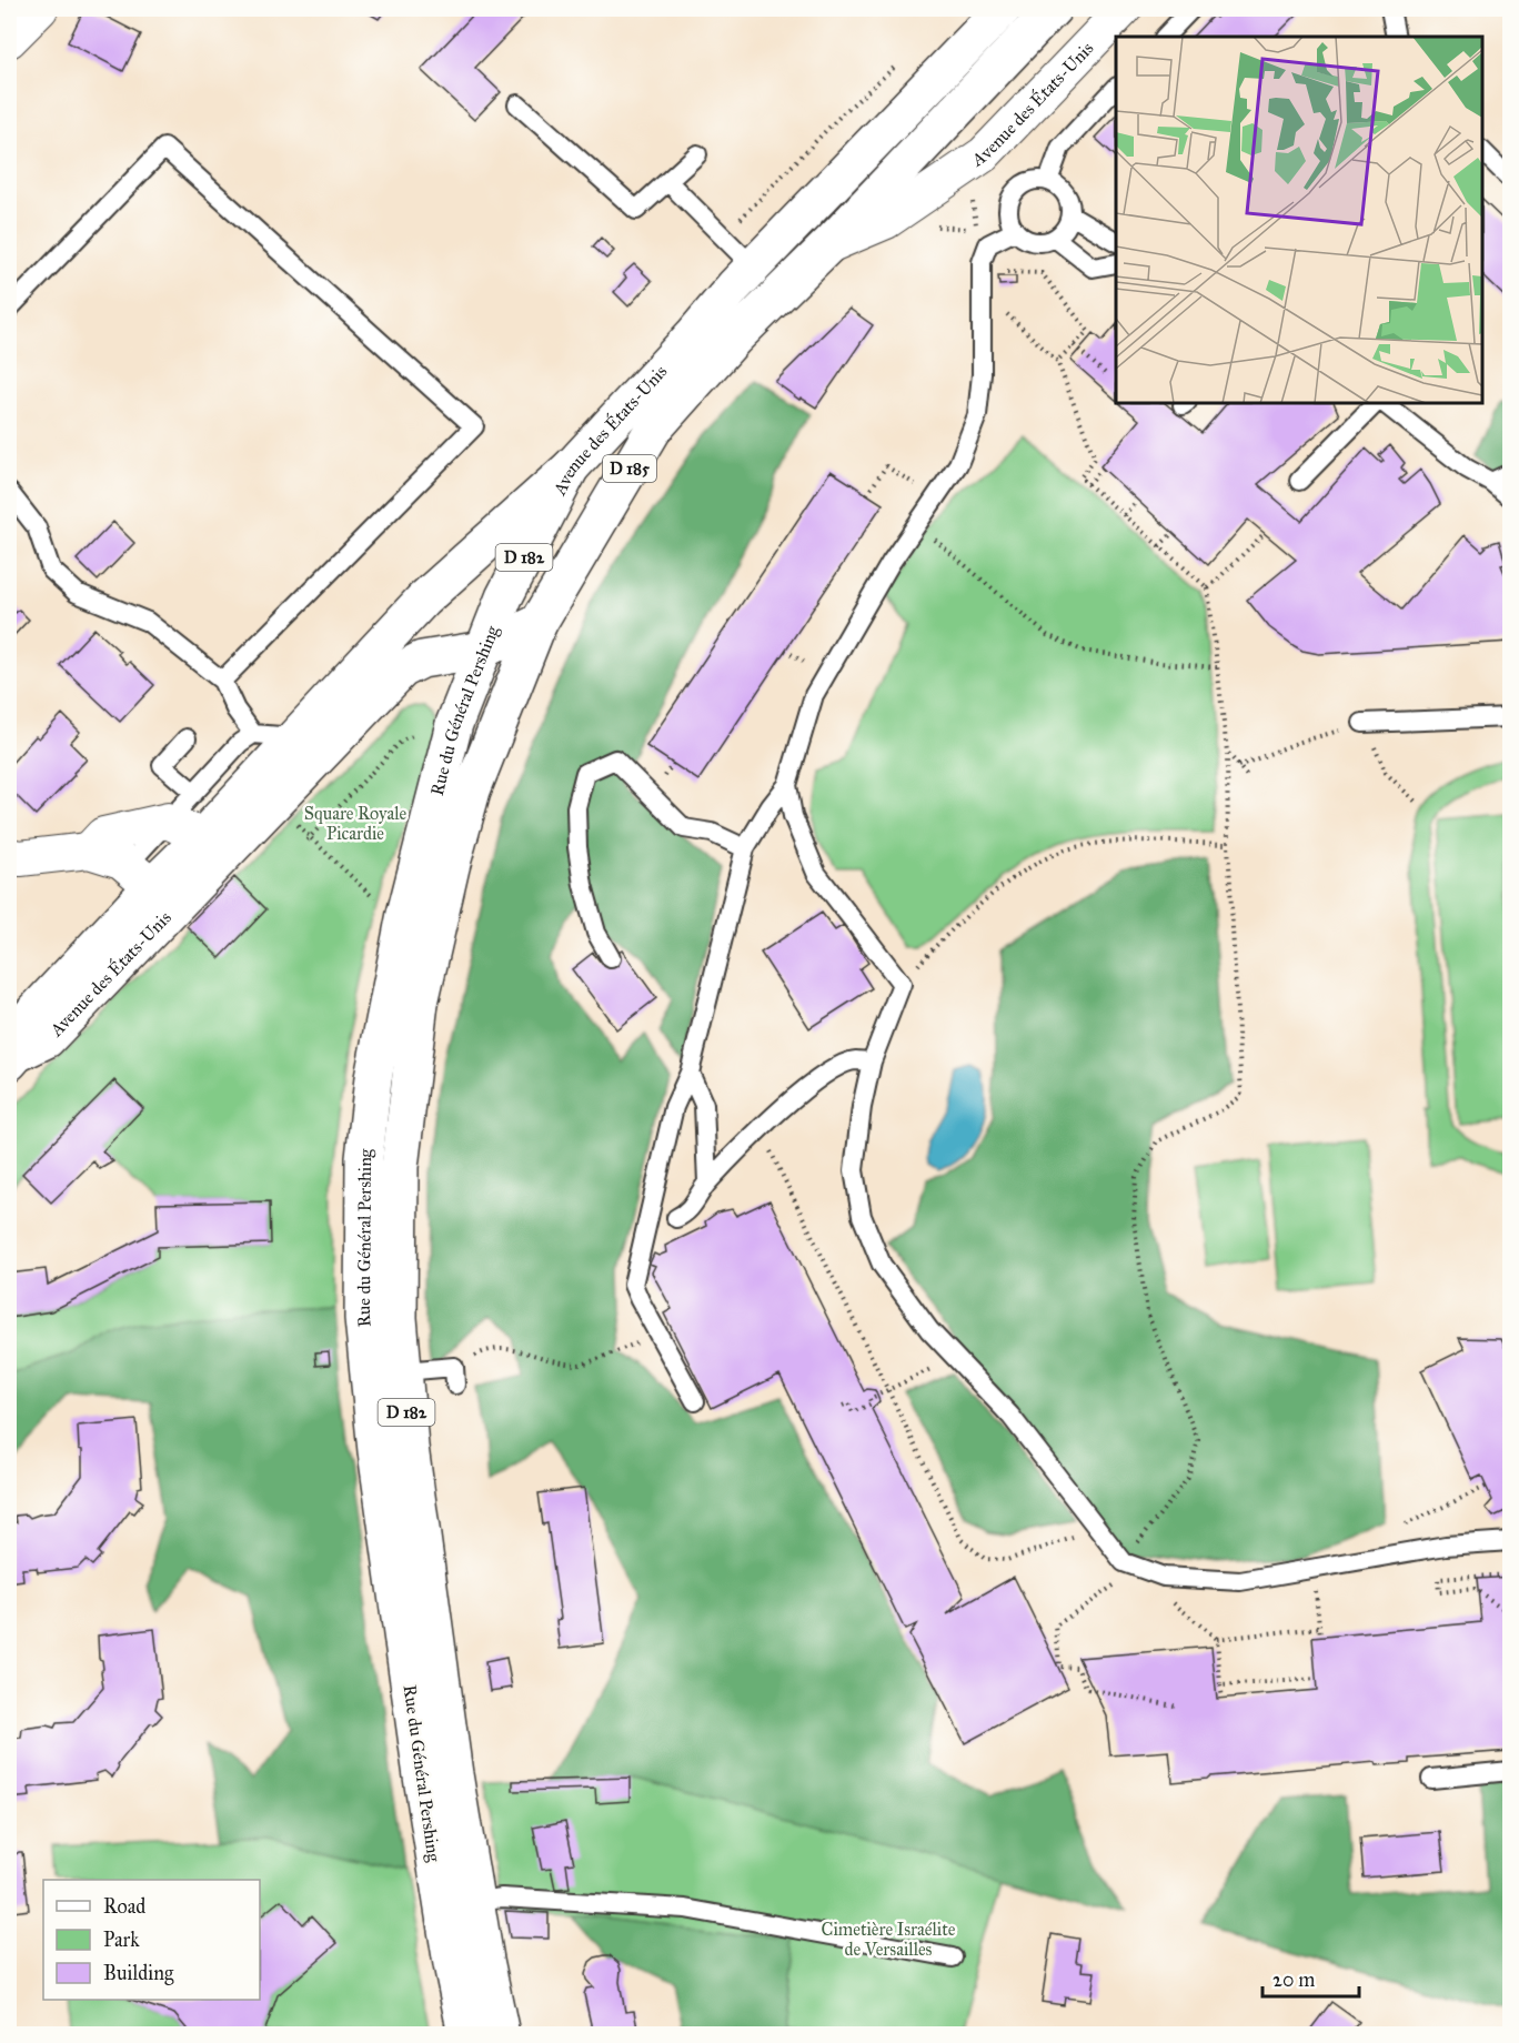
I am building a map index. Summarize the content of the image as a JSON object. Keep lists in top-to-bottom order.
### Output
{
  "streets": {
    "main road": [
      "Avenue des États-Unis",
      "D 185",
      "D 182",
      "Rue du Général Pershing"
    ]
  },
  "crossings": [
    ["Avenue des États-Unis", "Rue du Général Pershing"]
  ],
  "parks": ["Square Royale Picardie", "Cimetière Israélite de Versailles"],
  "legend": ["Road", "Park", "Building"],
  "scale_bar": "20 m"
}
